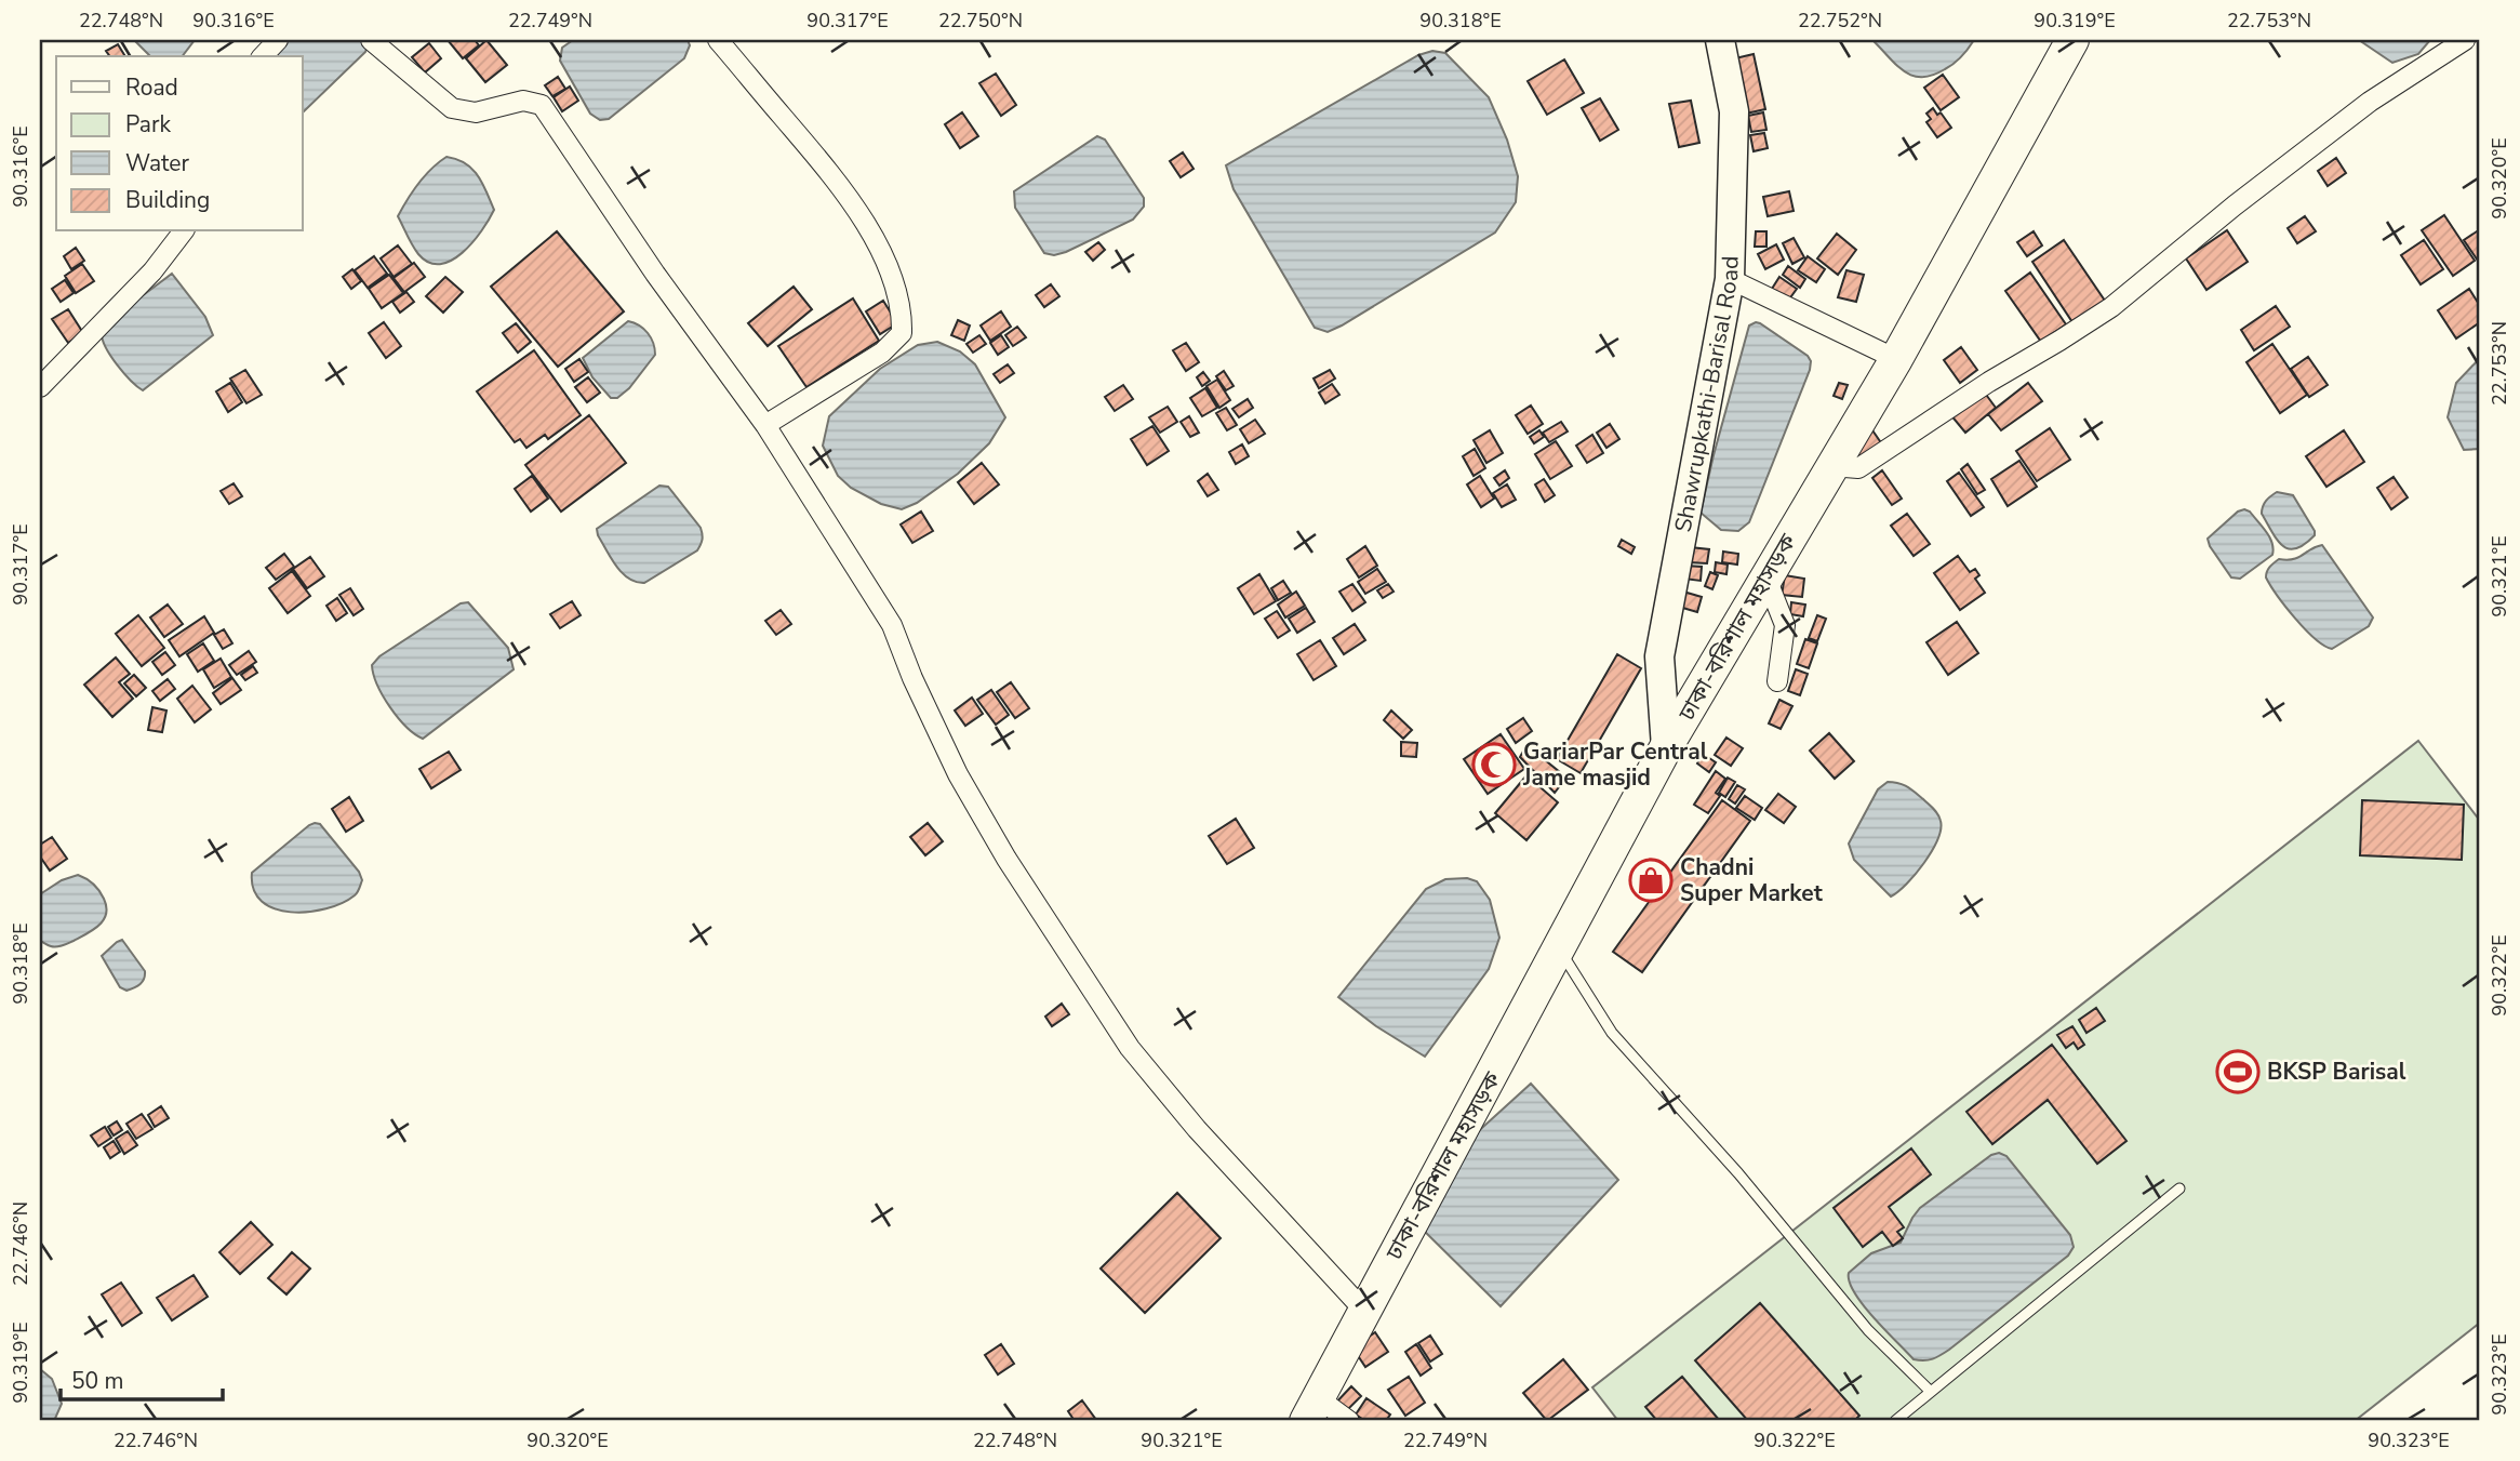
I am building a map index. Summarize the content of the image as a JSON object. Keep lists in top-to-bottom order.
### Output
{
  "streets": {
    "highway": ["ঢাকা-বরিশাল মহাসড়ক"],
    "main road": ["Shawrupkathi-Barisal Road"]
  },
  "crossings": [
    ["Shawrupkathi-Barisal Road", "ঢাকা-বরিশাল মহাসড়ক"]
  ],
  "places": {
    "mosque": ["GariarPar Central Jame masjid"],
    "shop": ["Chadni Super Market"],
    "sports": ["BKSP Barisal"]
  },
  "legend": [
    "Road",
    "Park",
    "Water",
    "Building"
  ],
  "scale_bar": "50 m",
  "coordinates": [
    "22.748°N",
    "90.316°E",
    "22.749°N",
    "90.317°E",
    "22.750°N",
    "90.318°E",
    "22.752°N",
    "90.319°E",
    "22.753°N",
    "90.320°E",
    "90.321°E",
    "90.322°E",
    "22.746°N",
    "90.323°E"
  ]
}
